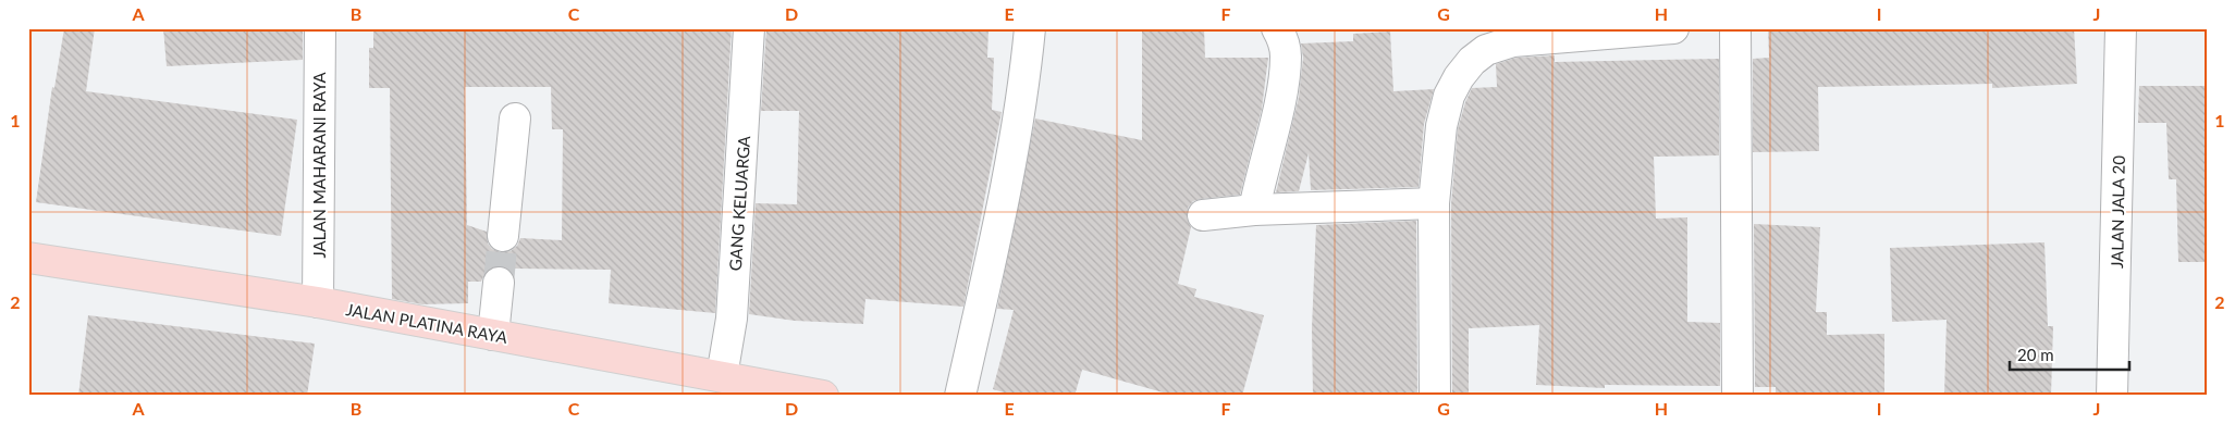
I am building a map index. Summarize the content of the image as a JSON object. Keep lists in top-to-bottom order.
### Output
{
  "streets": {
    "main road": ["JALAN PLATINA RAYA"],
    "street": ["JALAN MAHARANI RAYA", "GANG KELUARGA", "JALAN JALA 20"]
  },
  "crossings": [
    ["JALAN MAHARANI RAYA", "JALAN PLATINA RAYA"],
    ["GANG KELUARGA", "JALAN PLATINA RAYA"]
  ],
  "scale_bar": "20 m",
  "grid": {
    "columns": [
      "A",
      "B",
      "C",
      "D",
      "E",
      "F",
      "G",
      "H",
      "I",
      "J"
    ],
    "rows": ["1", "2"]
  }
}
